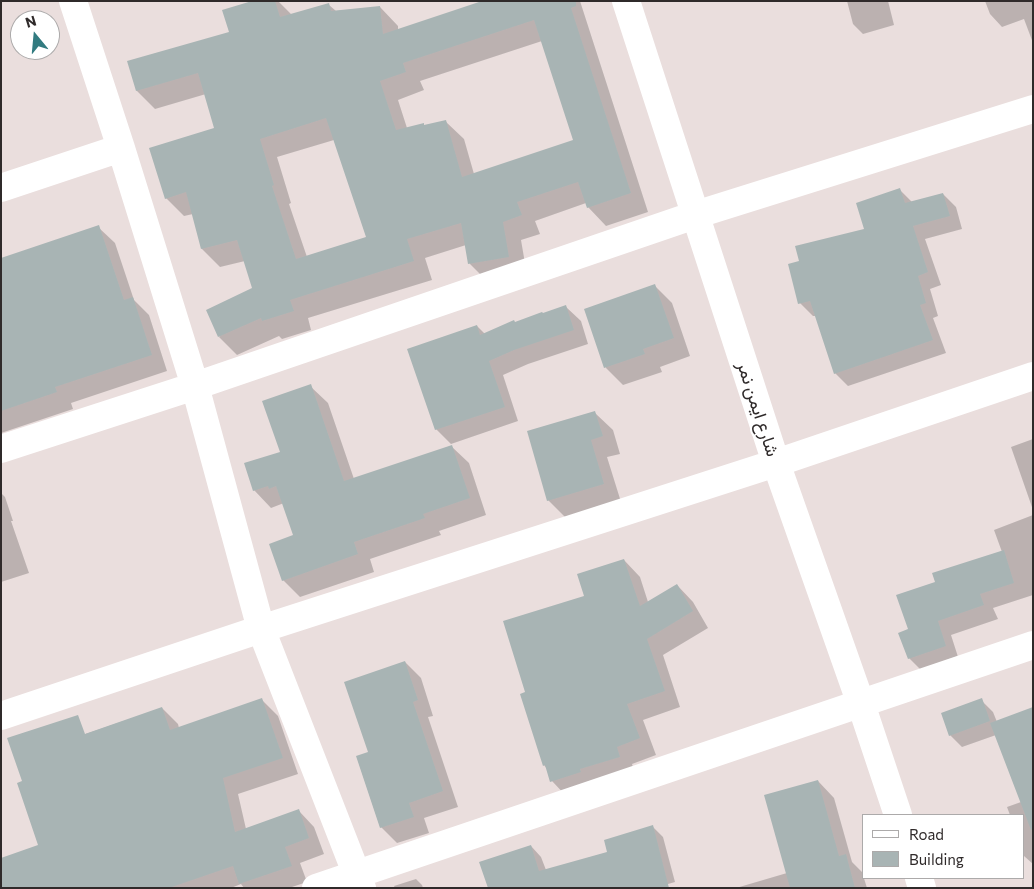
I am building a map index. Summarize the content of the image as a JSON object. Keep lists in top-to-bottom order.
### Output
{
  "streets": {
    "street": ["شارع ايمن نمر"]
  },
  "legend": ["Road", "Building"],
  "north": "top"
}
